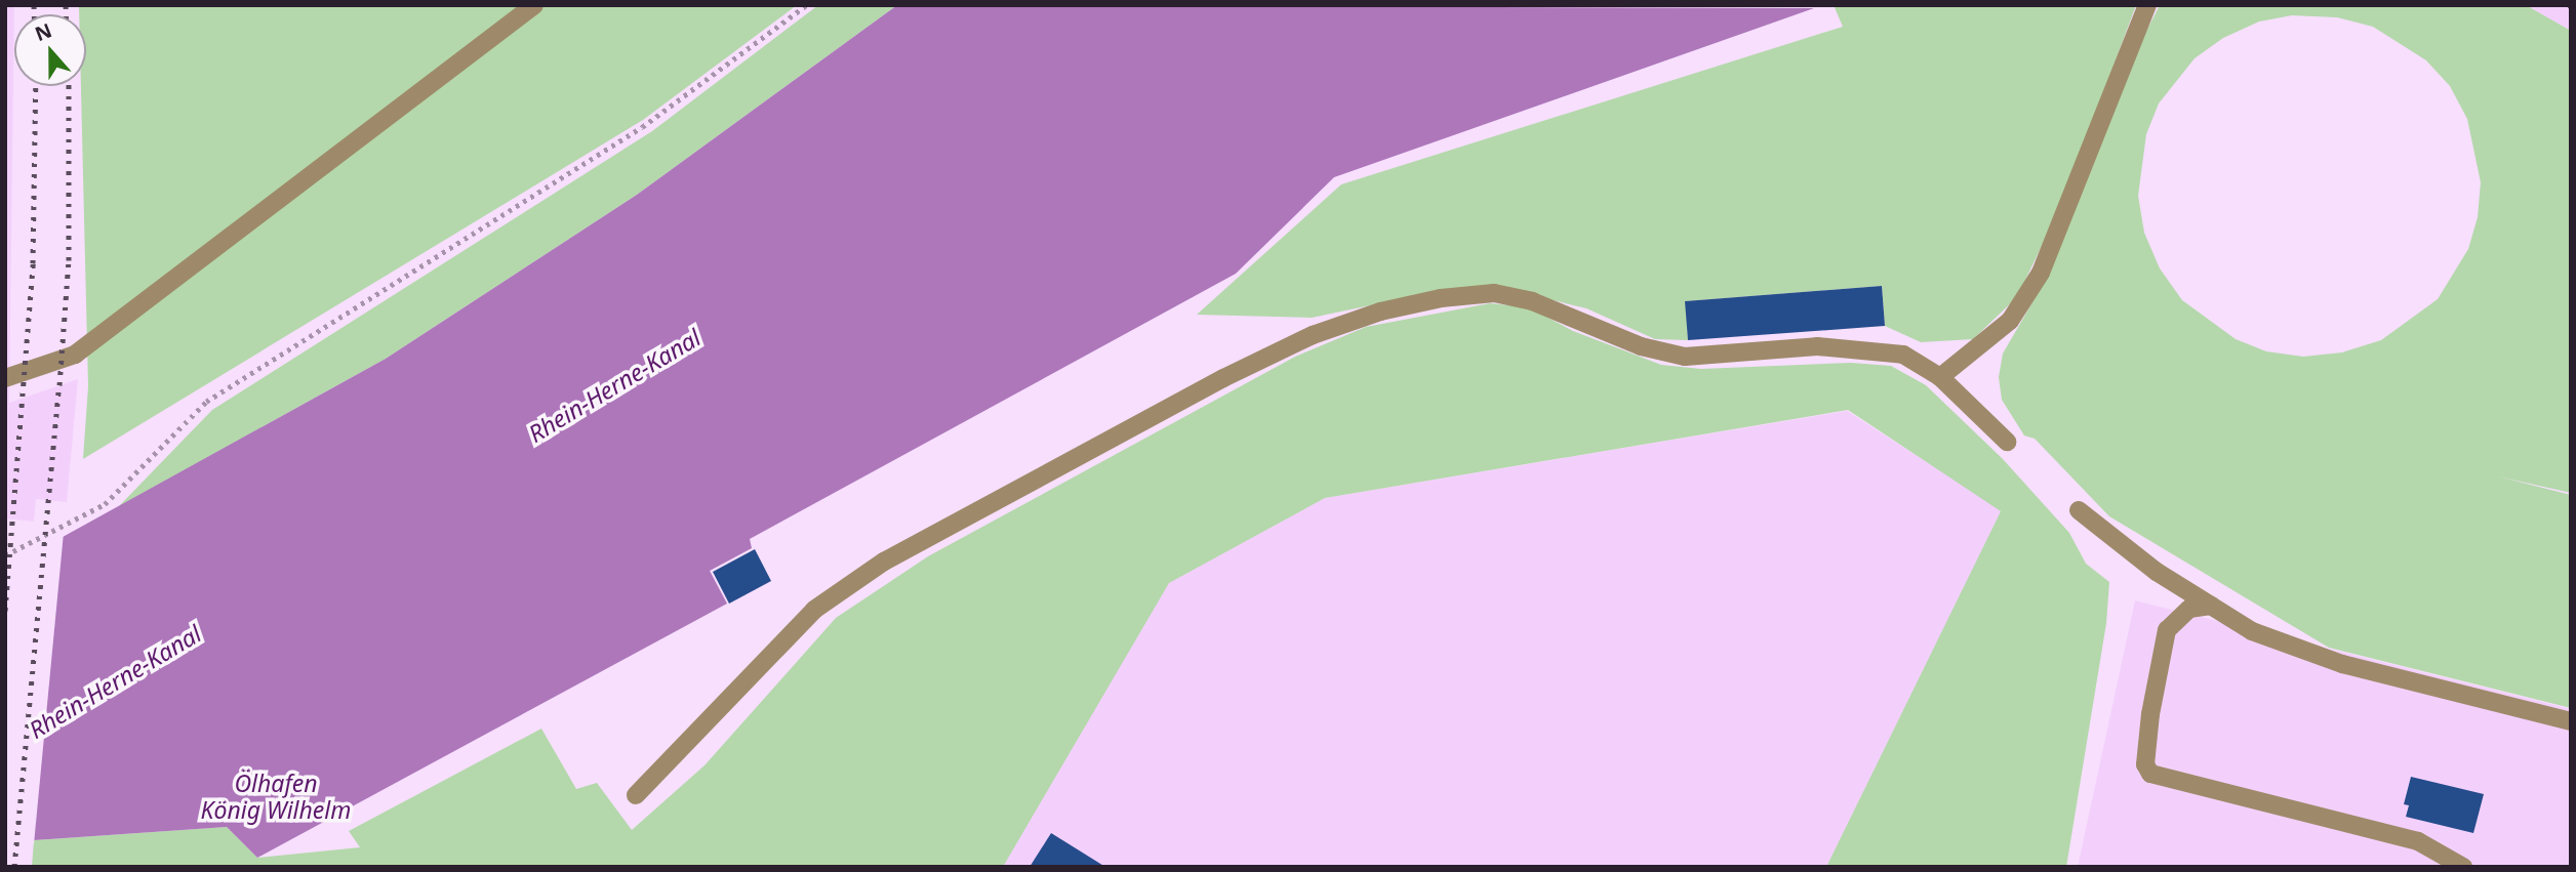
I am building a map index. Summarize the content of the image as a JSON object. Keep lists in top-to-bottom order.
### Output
{
  "water": ["Rhein-Herne-Kanal", "Ölhafen König Wilhelm"],
  "north": "top"
}
